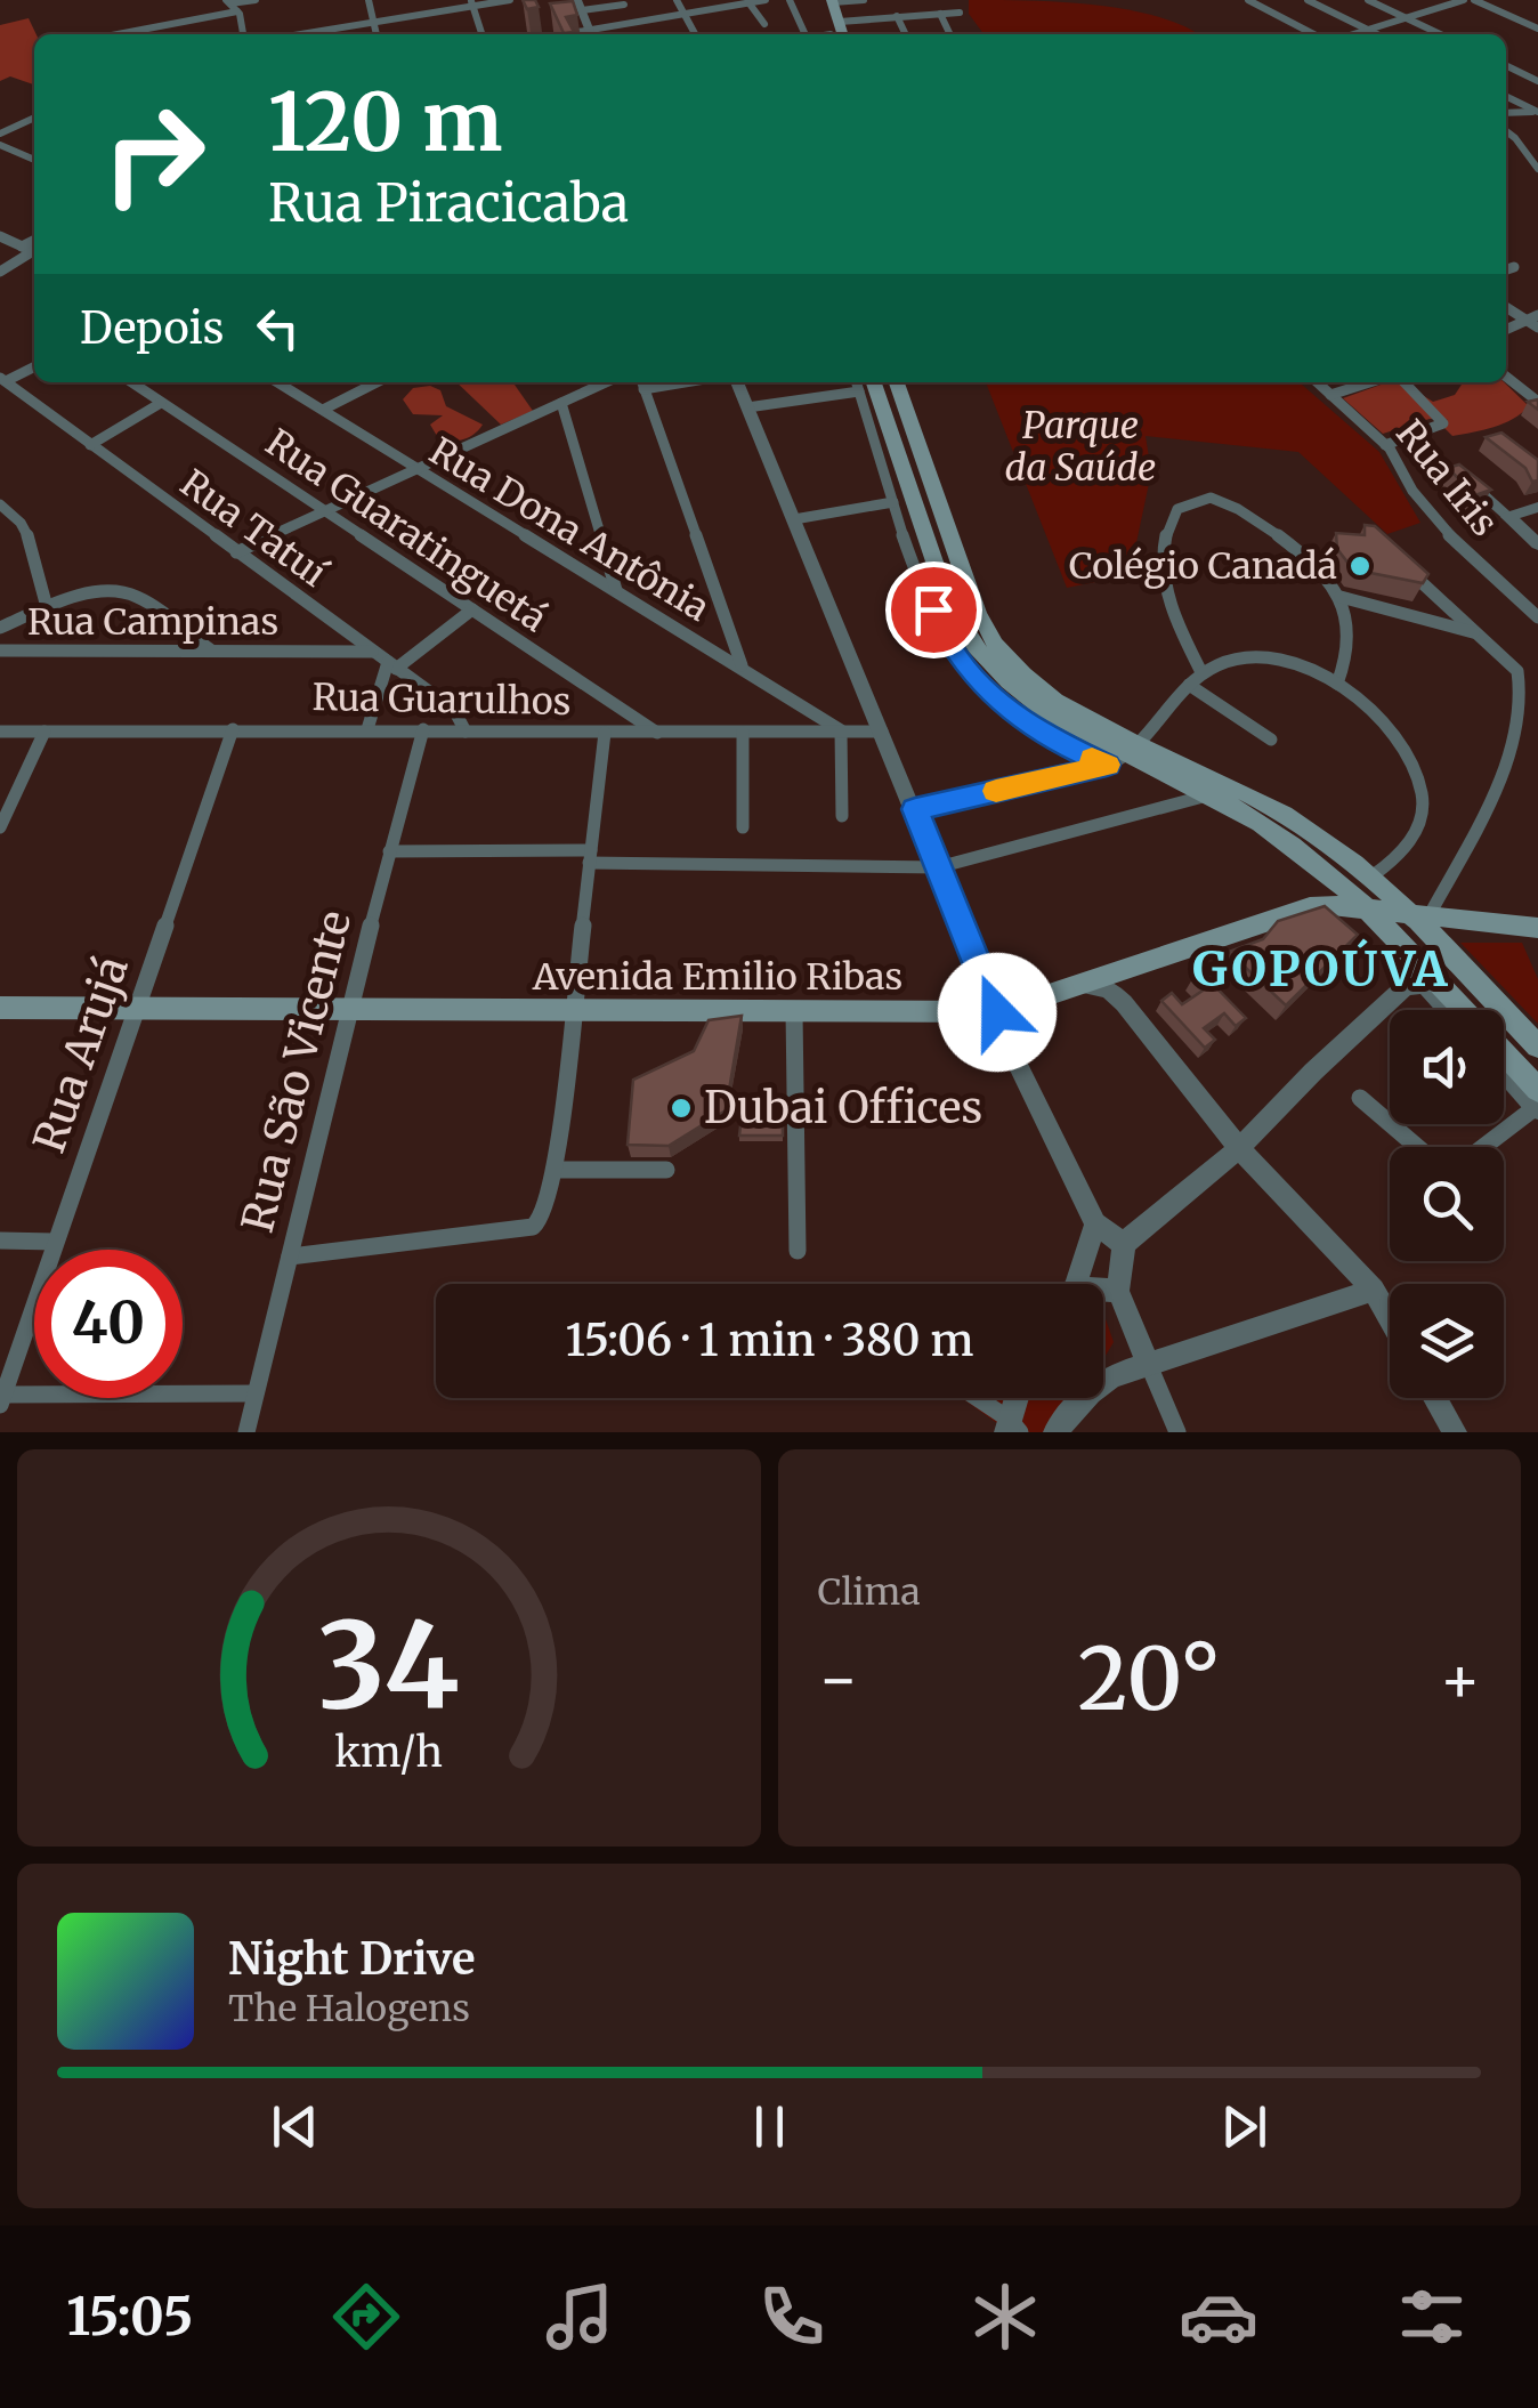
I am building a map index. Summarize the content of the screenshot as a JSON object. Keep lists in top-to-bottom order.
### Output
{
  "streets": {
    "main road": ["Avenida Emilio Ribas"],
    "street": [
      "Rua Iris",
      "Rua Tatuí",
      "Rua Dona Antônia",
      "Rua Guaratinguetá",
      "Rua Campinas",
      "Rua Guarulhos",
      "Rua Arujá",
      "Rua São Vicente"
    ]
  },
  "crossings": [
    ["Rua Tatuí", "Rua Campinas"],
    ["Rua Tatuí", "Rua Guarulhos"],
    ["Rua Dona Antônia", "Rua Guarulhos"],
    ["Rua Guaratinguetá", "Rua Guarulhos"],
    ["Rua Guarulhos", "Rua Arujá"],
    ["Rua Guarulhos", "Rua São Vicente"],
    ["Avenida Emilio Ribas", "Rua Arujá"],
    ["Avenida Emilio Ribas", "Rua São Vicente"]
  ],
  "districts": ["GOPOÚVA"],
  "parks": ["Parque da Saúde"],
  "places": ["Colégio Canadá", "Dubai Offices"],
  "page": {
    "turn": ["120 m", "Rua Piracicaba"],
    "then": "Depois",
    "limit": "40",
    "trip": "15:06 · 1 min · 380 m",
    "tile": "Clima",
    "heat": ["−", "20°", "+"],
    "song": ["Night Drive", "The Halogens"],
    "tabs": "15:05",
    "gauge": ["34", "km/h"]
  }
}
